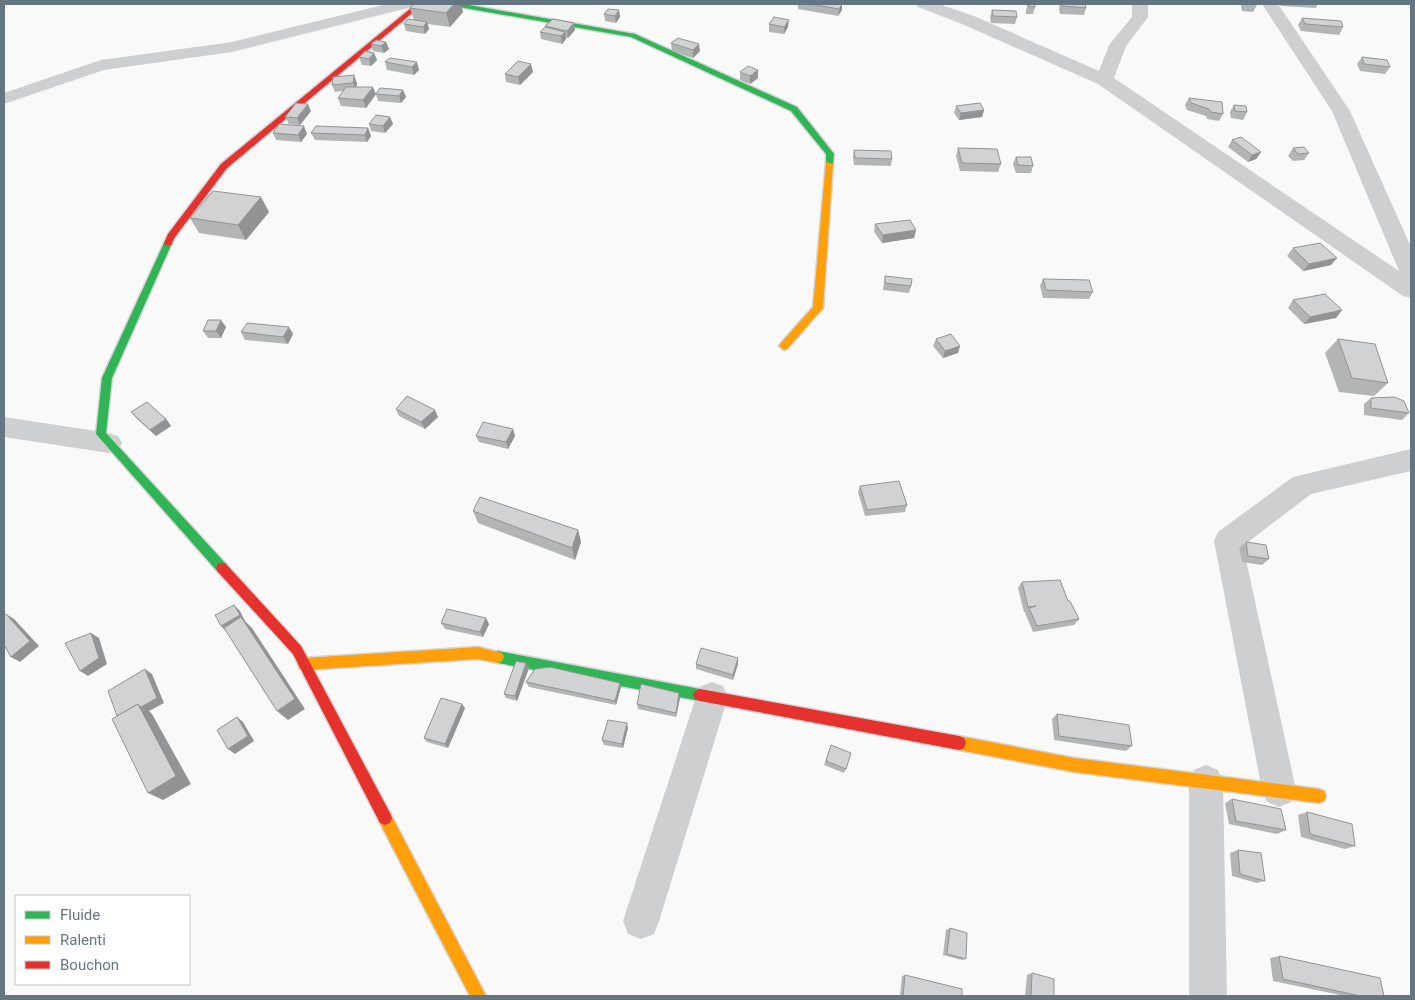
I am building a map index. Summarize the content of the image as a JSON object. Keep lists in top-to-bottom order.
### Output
{
  "legend": ["Fluide", "Ralenti", "Bouchon"]
}
